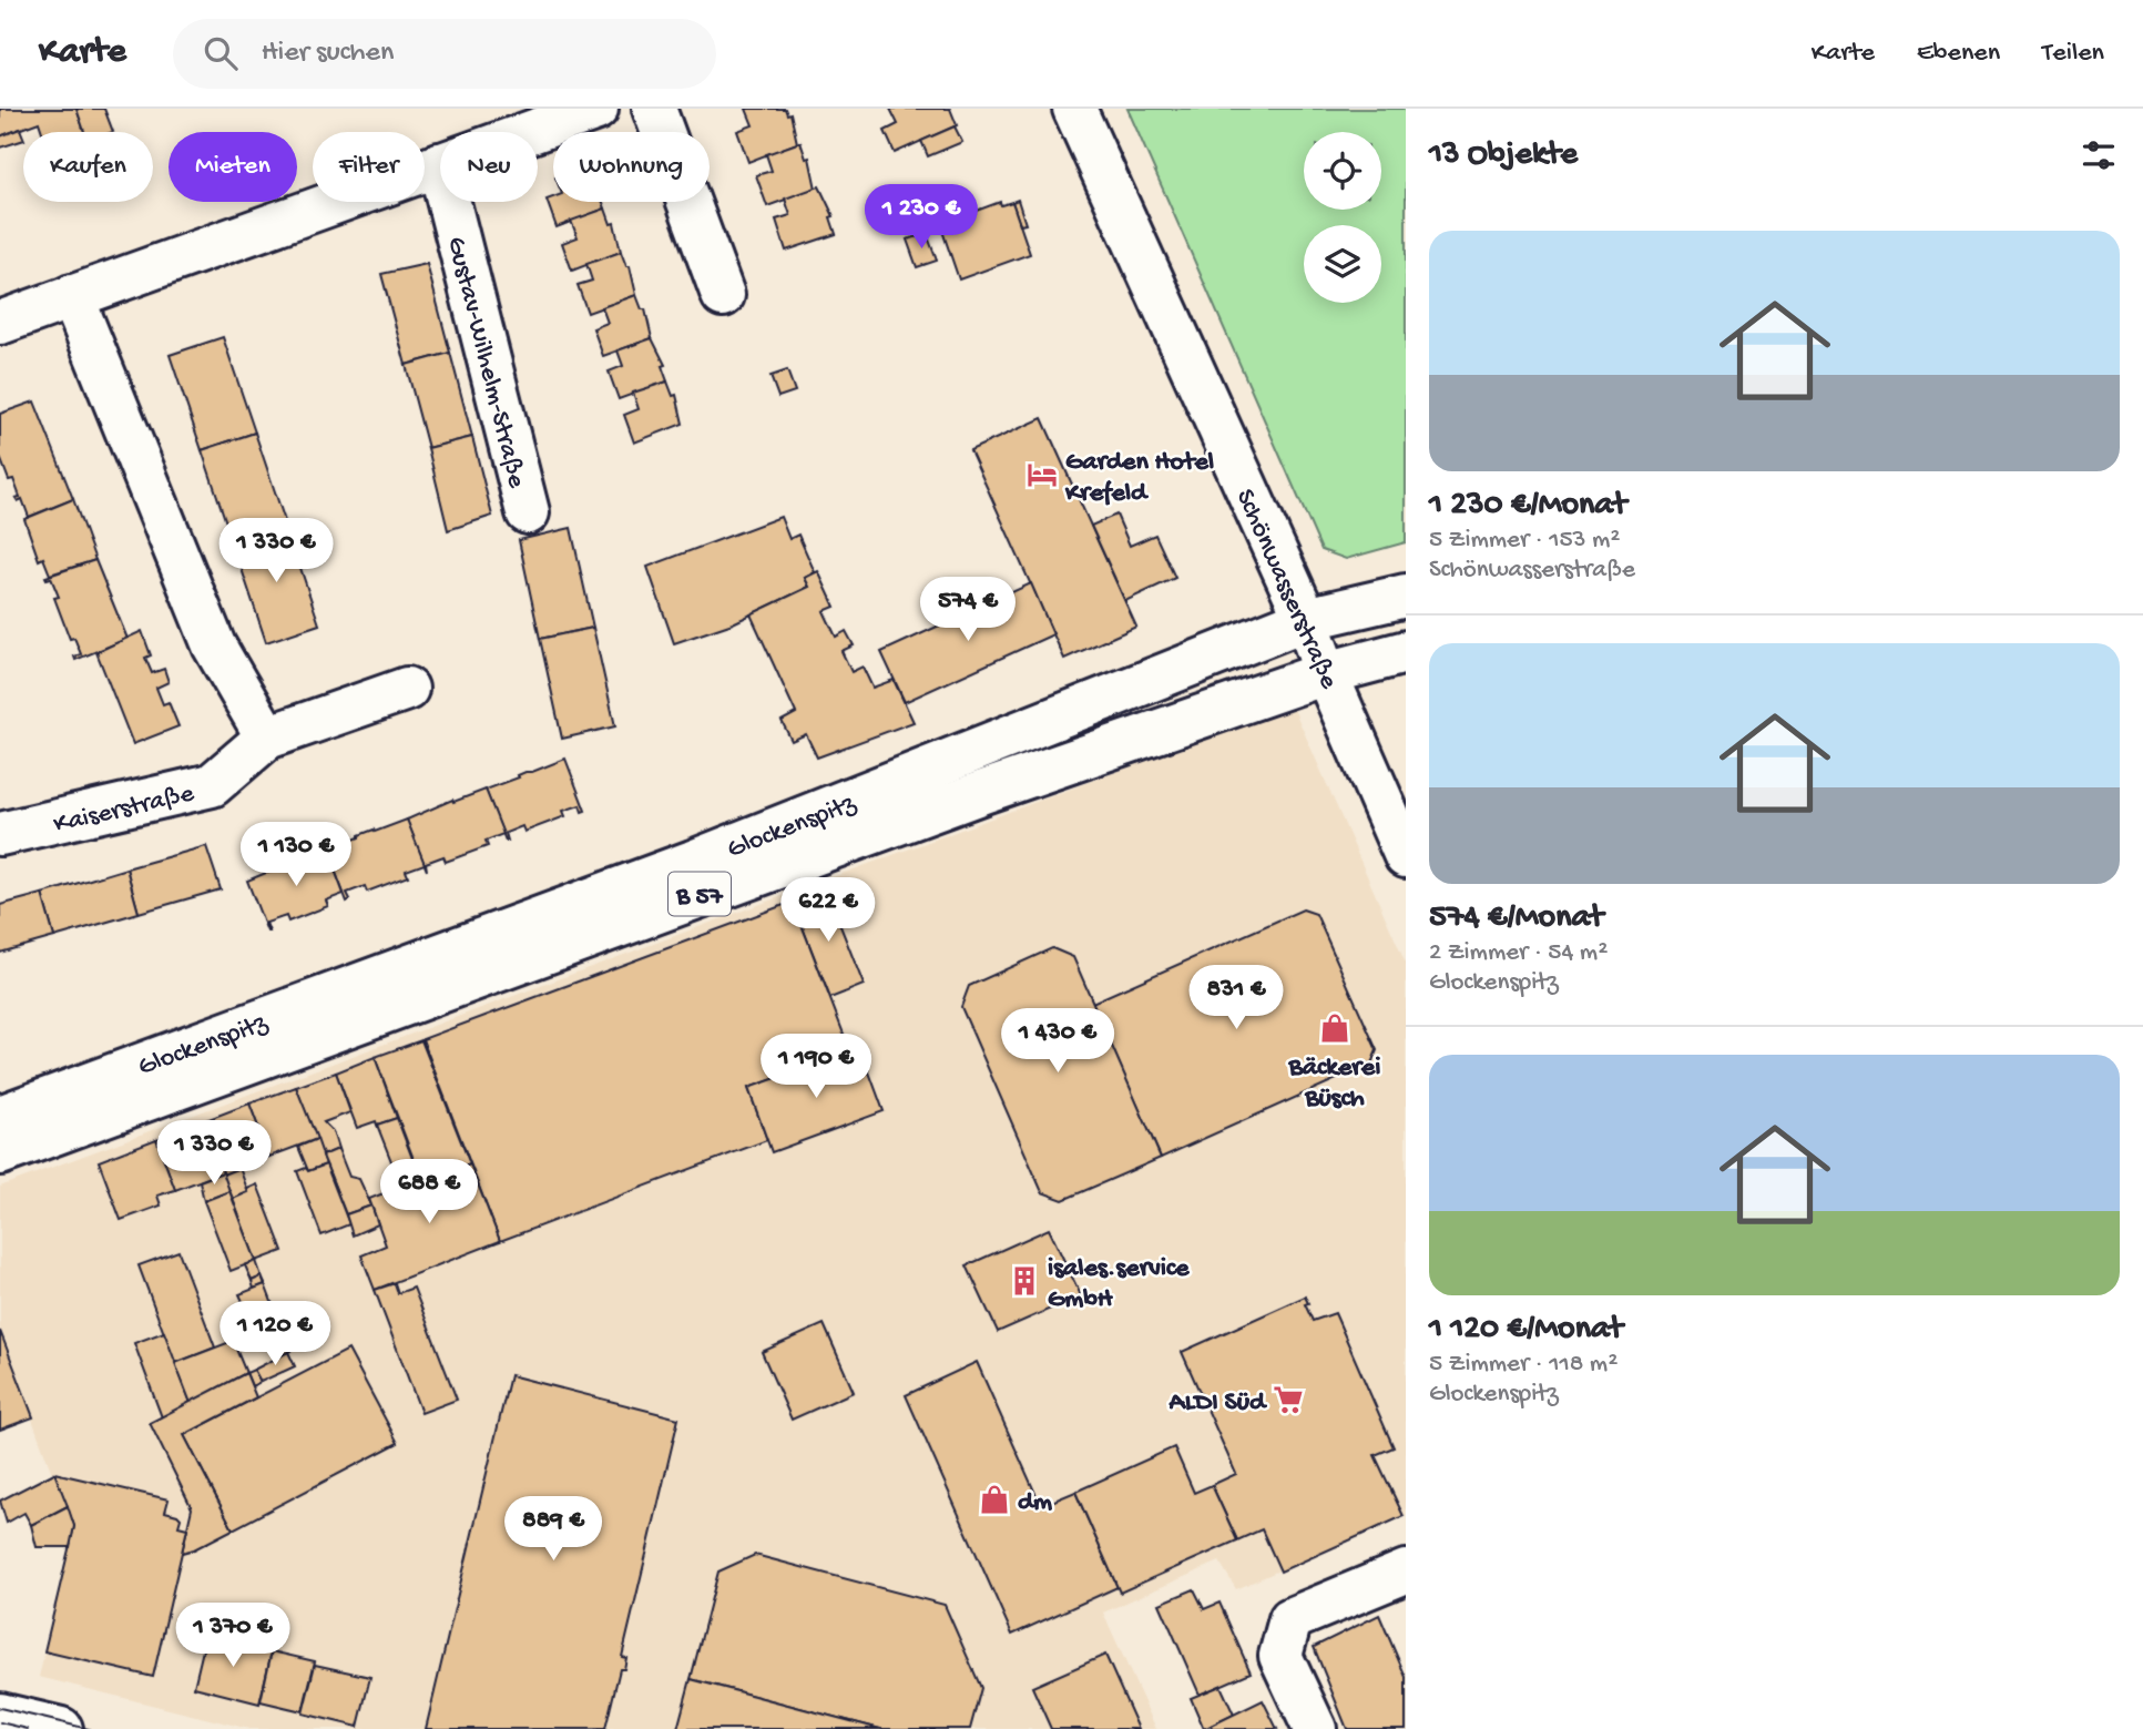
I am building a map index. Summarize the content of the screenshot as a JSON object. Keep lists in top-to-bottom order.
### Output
{
  "streets": {
    "main road": [
      "Gustav-Wilhelm-Straße",
      "Schönwasserstraße",
      "Kaiserstraße",
      "Glockenspitz",
      "B 57"
    ]
  },
  "crossings": [
    ["Schönwasserstraße", "Glockenspitz"]
  ],
  "places": {
    "hotel": ["Garden Hotel Krefeld"],
    "shop": ["Bäckerei Büsch", "dm"],
    "building": ["isales.service GmbH"],
    "supermarket": ["ALDI Süd"]
  },
  "page": {
    "header": "Karte",
    "search": "Hier suchen",
    "nav": ["Karte", "Ebenen", "Teilen"],
    "heading": "13 Objekte",
    "chip": [
      "Kaufen",
      "Mieten",
      "Filter",
      "Neu",
      "Wohnung"
    ],
    "price": [
      "1 230 €",
      "1 330 €",
      "574 €",
      "1 130 €",
      "622 €",
      "831 €",
      "1 430 €",
      "1 190 €",
      "1 330 €",
      "688 €",
      "1 120 €",
      "889 €",
      "1 370 €"
    ],
    "list": [
      {
        "name": "1 230 €/Monat",
        "note": "5 Zimmer · 153 m² · Schönwasserstraße"
      },
      {
        "name": "574 €/Monat",
        "note": "2 Zimmer · 54 m² · Glockenspitz"
      },
      {
        "name": "1 120 €/Monat",
        "note": "5 Zimmer · 118 m² · Glockenspitz"
      }
    ]
  }
}
